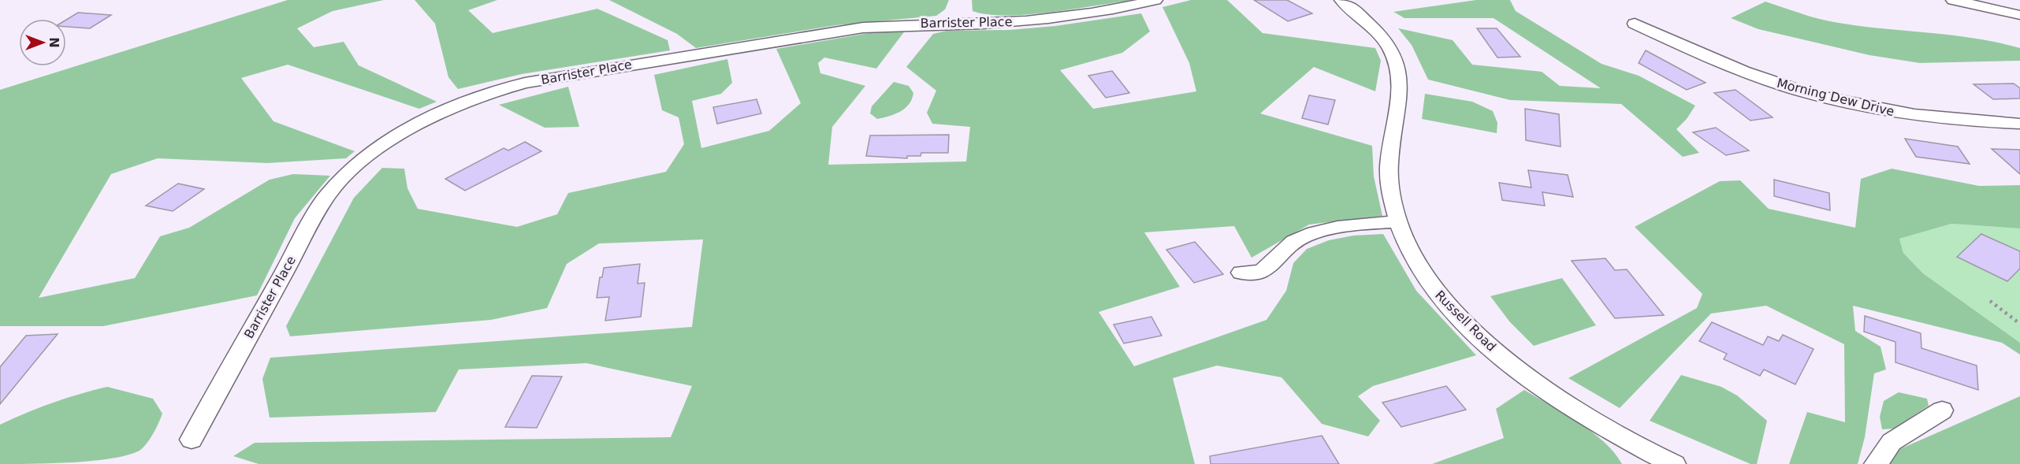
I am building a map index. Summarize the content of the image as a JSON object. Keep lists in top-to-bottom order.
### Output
{
  "streets": {
    "street": ["Barrister Place", "Morning Dew Drive", "Russell Road"]
  },
  "north": "right"
}
